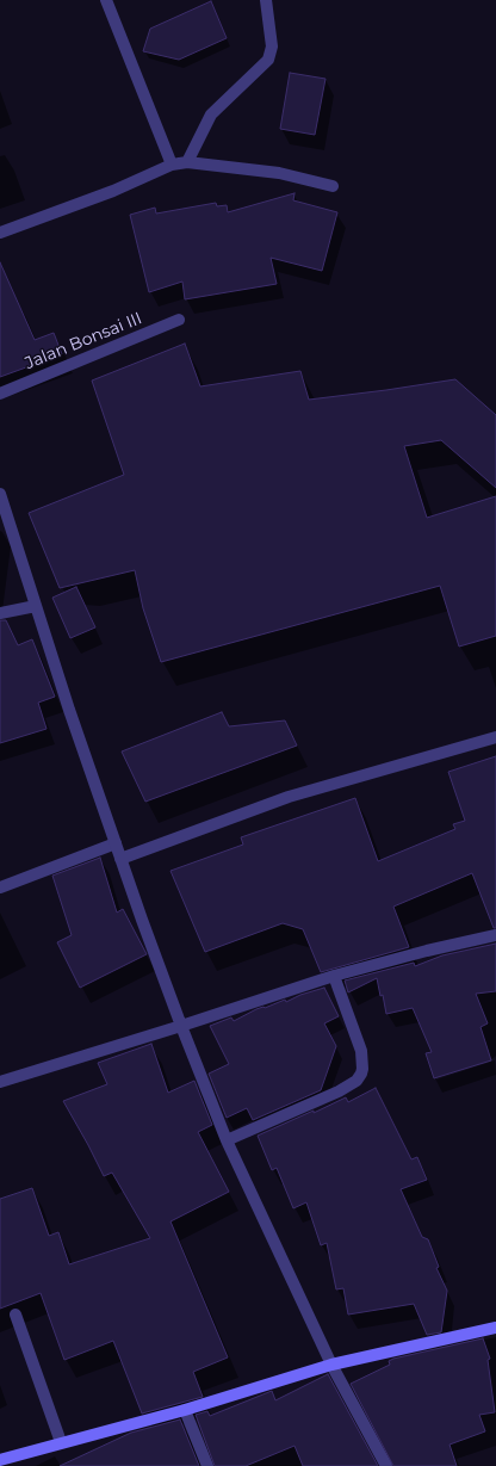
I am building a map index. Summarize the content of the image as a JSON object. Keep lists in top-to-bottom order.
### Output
{
  "streets": {
    "street": ["Jalan Bonsai III"]
  }
}
